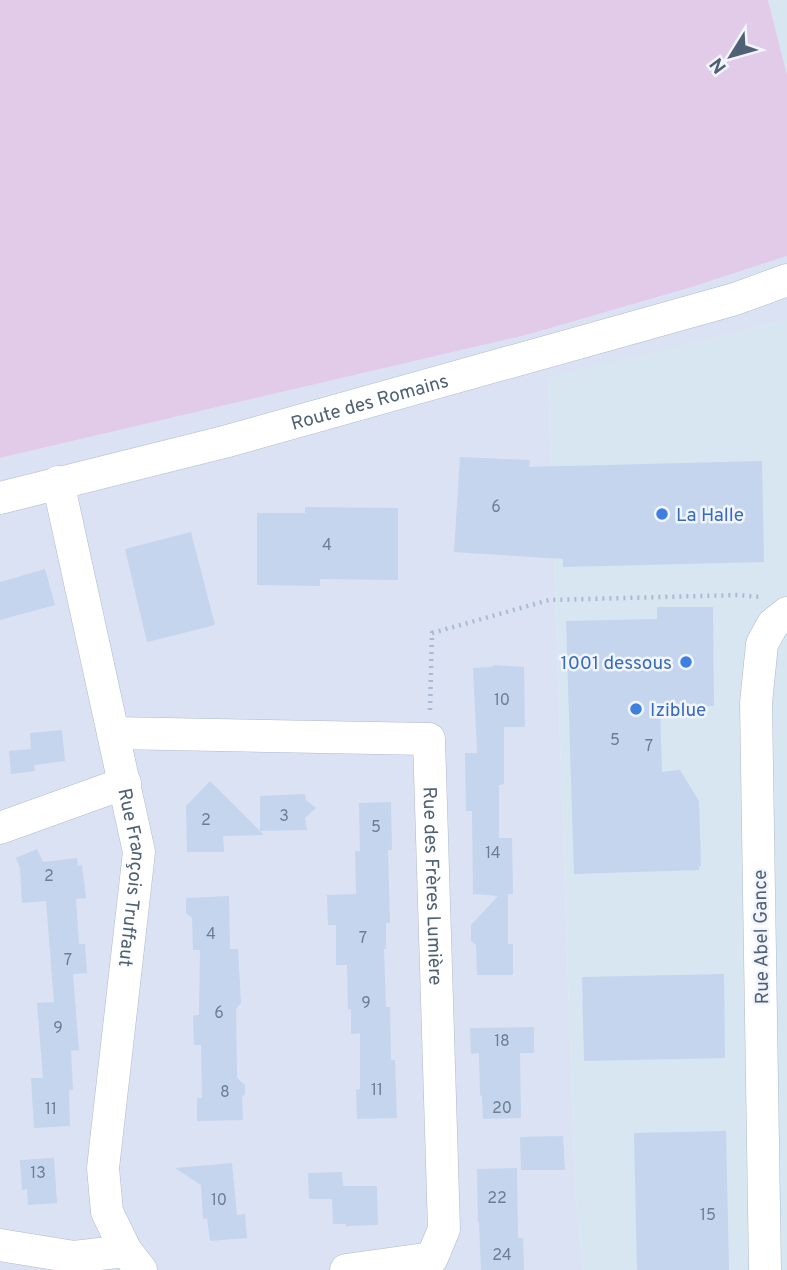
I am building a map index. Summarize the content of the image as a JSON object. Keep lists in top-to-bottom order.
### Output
{
  "streets": {
    "street": [
      "Route des Romains",
      "Rue François Truffaut",
      "Rue des Frères Lumière",
      "Rue Abel Gance"
    ]
  },
  "crossings": [
    ["Route des Romains", "Rue François Truffaut"]
  ],
  "places": ["La Halle", "1001 dessous", "Iziblue"],
  "house_numbers": [
    "6",
    "4",
    "10",
    "5",
    "7",
    "3",
    "2",
    "5",
    "14",
    "2",
    "4",
    "7",
    "7",
    "9",
    "6",
    "9",
    "18",
    "11",
    "8",
    "20",
    "11",
    "13",
    "22",
    "10",
    "15",
    "24"
  ],
  "north": "bottom left"
}
